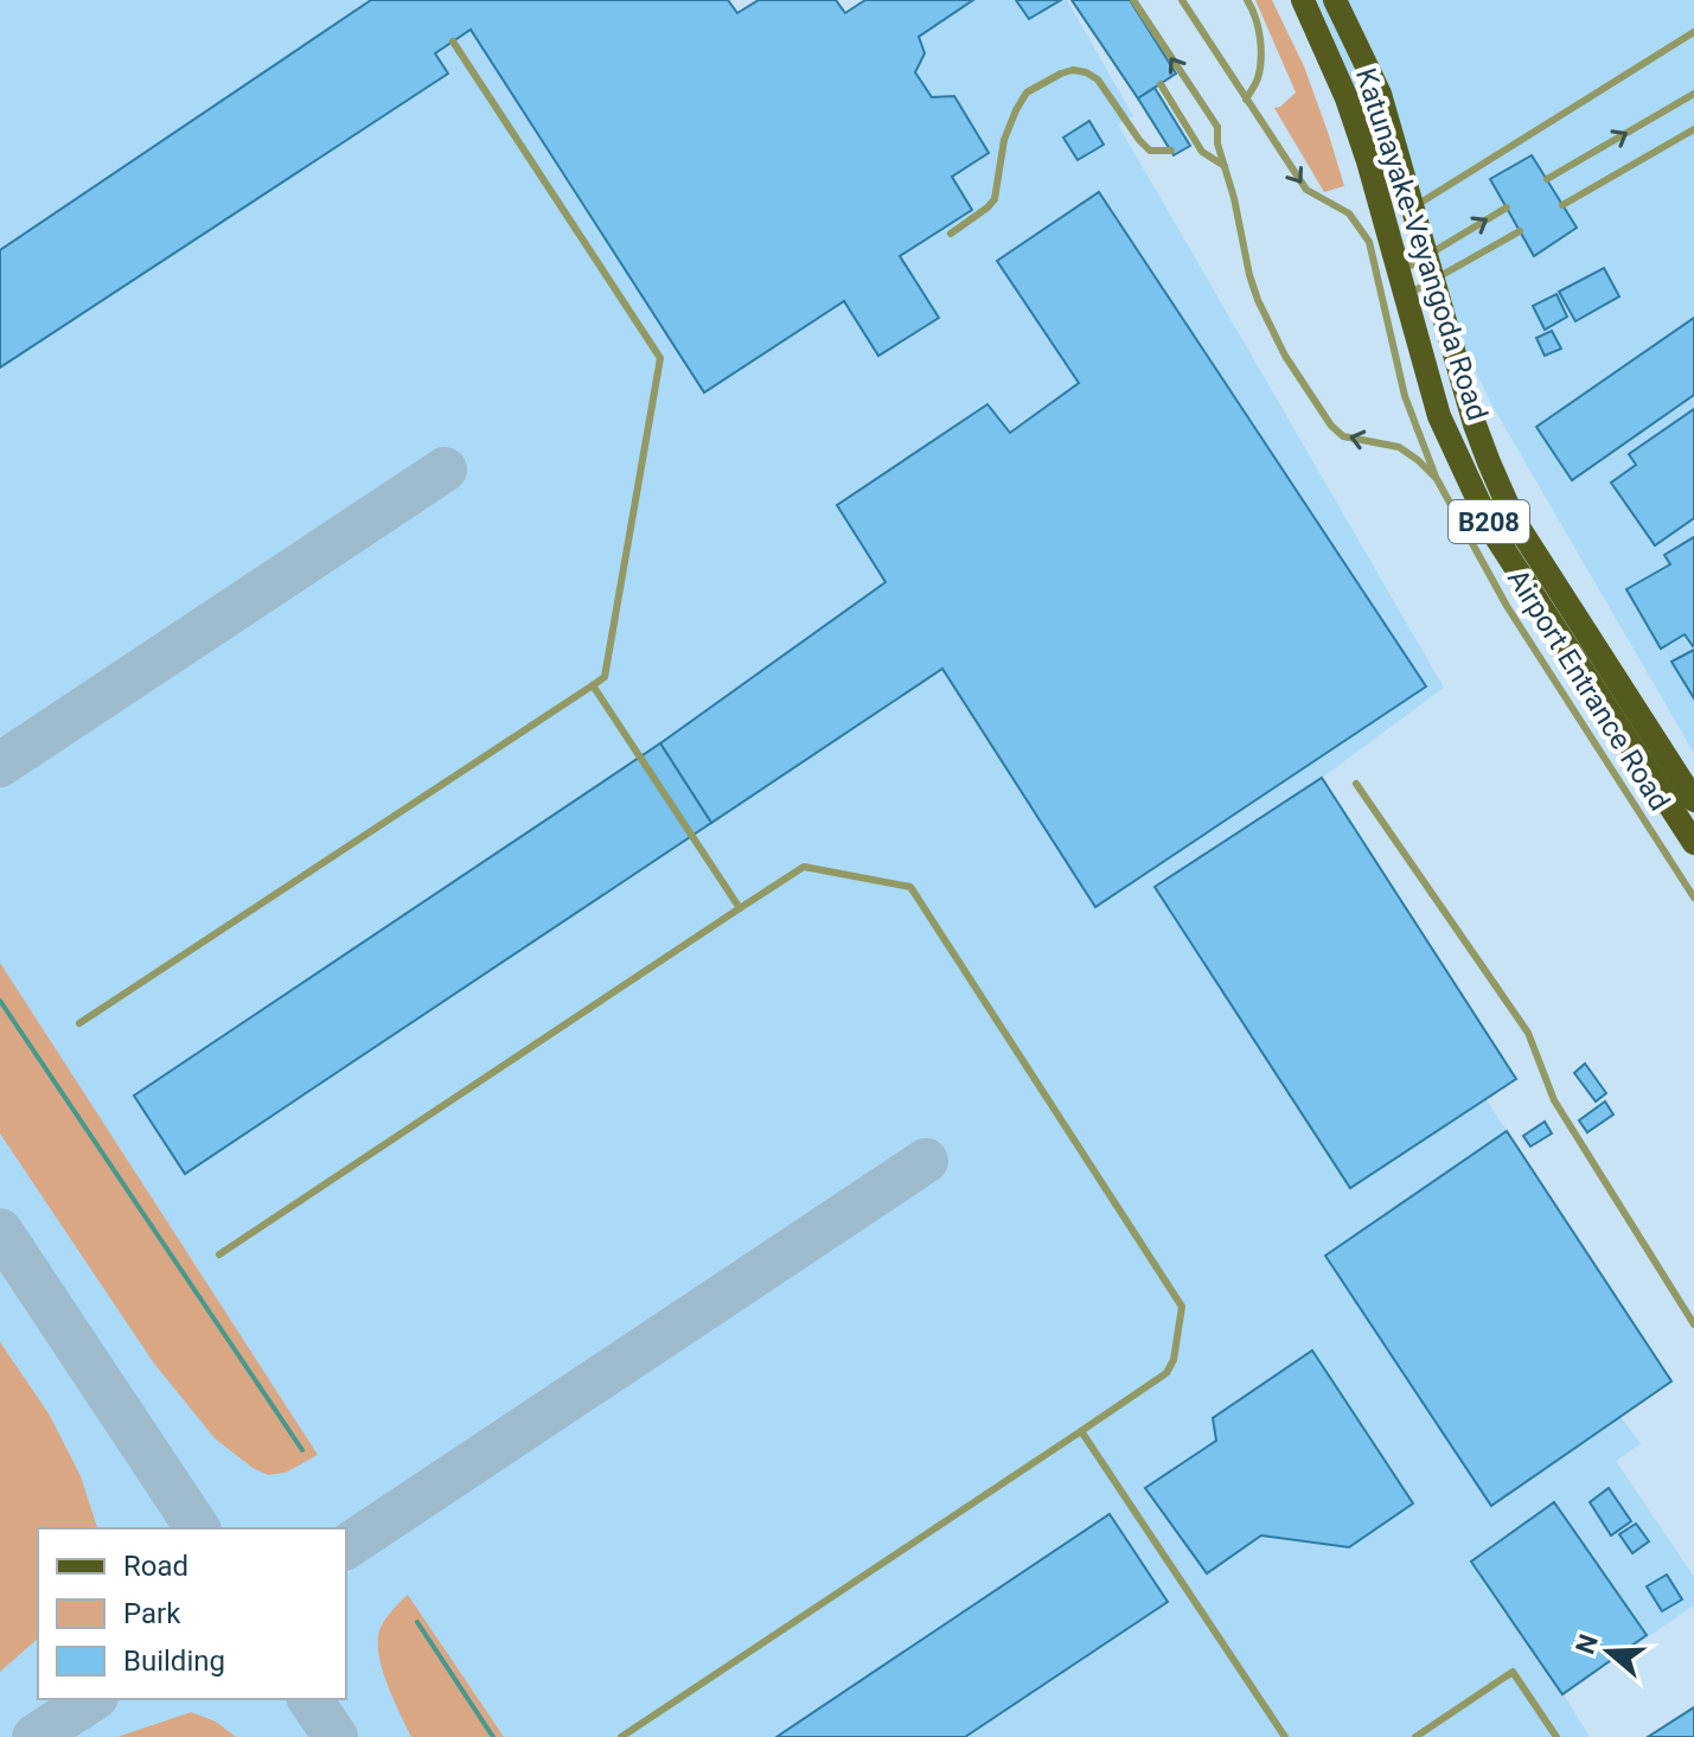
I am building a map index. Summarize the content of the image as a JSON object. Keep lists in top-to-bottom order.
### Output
{
  "streets": {
    "main road": ["Katunayake-Veyangoda Road", "B208"],
    "lane": ["Airport Entrance Road"]
  },
  "legend": ["Road", "Park", "Building"],
  "north": "left"
}
